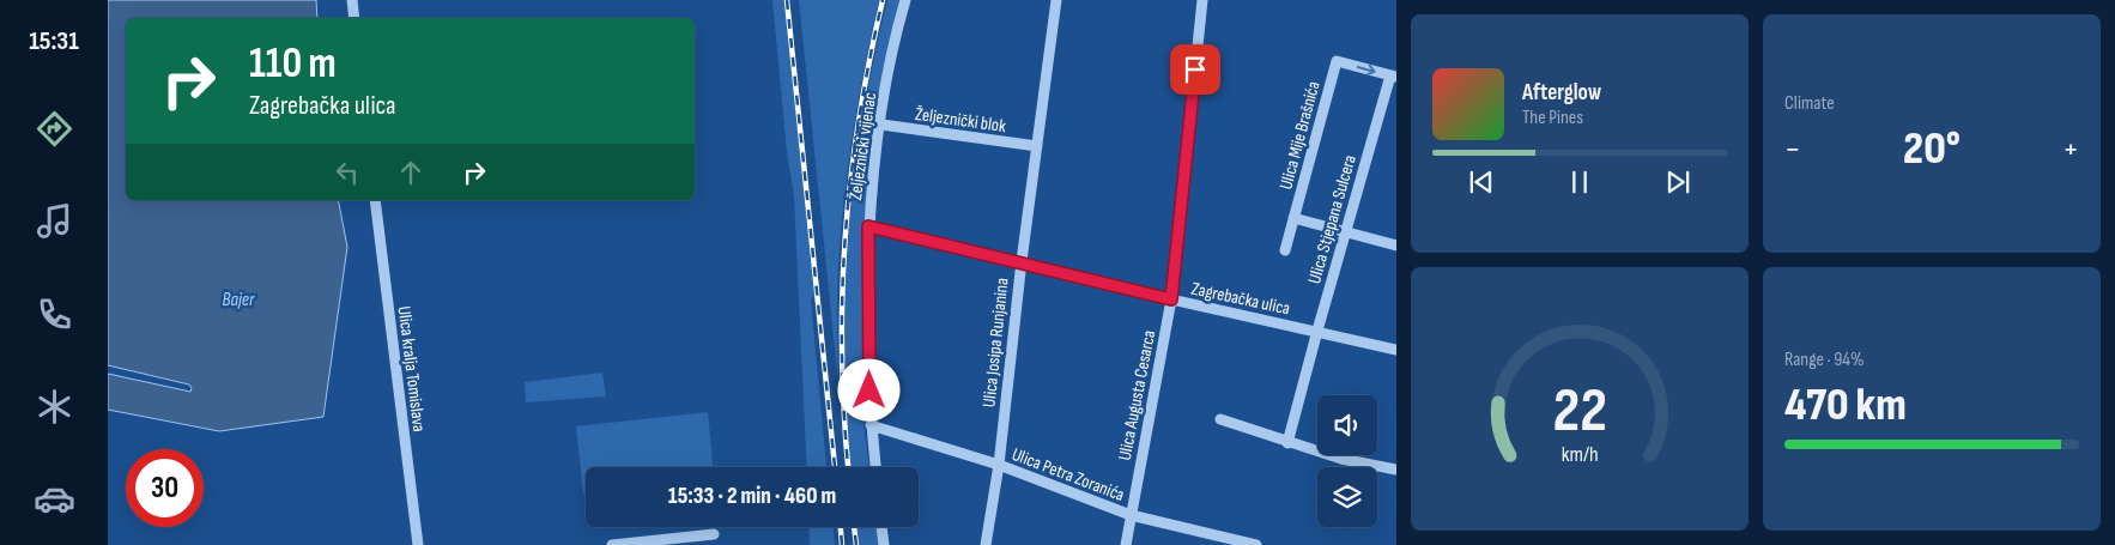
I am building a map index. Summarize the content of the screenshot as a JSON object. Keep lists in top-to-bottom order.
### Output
{
  "streets": {
    "street": [
      "Željeznički blok",
      "Ulica Mije Brašnića",
      "Željeznički vijenac",
      "Ulica Stjepana Sulcera",
      "Zagrebačka ulica",
      "Ulica Josipa Runjanina",
      "Ulica kralja Tomislava",
      "Ulica Augusta Cesarca",
      "Ulica Petra Zoranića"
    ]
  },
  "crossings": [
    ["Željeznički blok", "Željeznički vijenac"],
    ["Željeznički blok", "Ulica Josipa Runjanina"],
    ["Ulica Mije Brašnića", "Ulica Stjepana Sulcera"],
    ["Željeznički vijenac", "Zagrebačka ulica"],
    ["Željeznički vijenac", "Ulica Petra Zoranića"],
    ["Ulica Stjepana Sulcera", "Zagrebačka ulica"],
    ["Zagrebačka ulica", "Ulica Josipa Runjanina"],
    ["Zagrebačka ulica", "Ulica Augusta Cesarca"],
    ["Ulica Josipa Runjanina", "Ulica Petra Zoranića"],
    ["Ulica Augusta Cesarca", "Ulica Petra Zoranića"]
  ],
  "water": ["Bajer"],
  "page": {
    "tabs": "15:31",
    "tile": [
      "Climate",
      ["Range · 94%", "470 km"]
    ],
    "turn": ["110 m", "Zagrebačka ulica"],
    "song": ["Afterglow", "The Pines"],
    "heat": ["−", "20°", "+"],
    "limit": "30",
    "trip": "15:33 · 2 min · 460 m",
    "gauge": ["22", "km/h"]
  }
}
